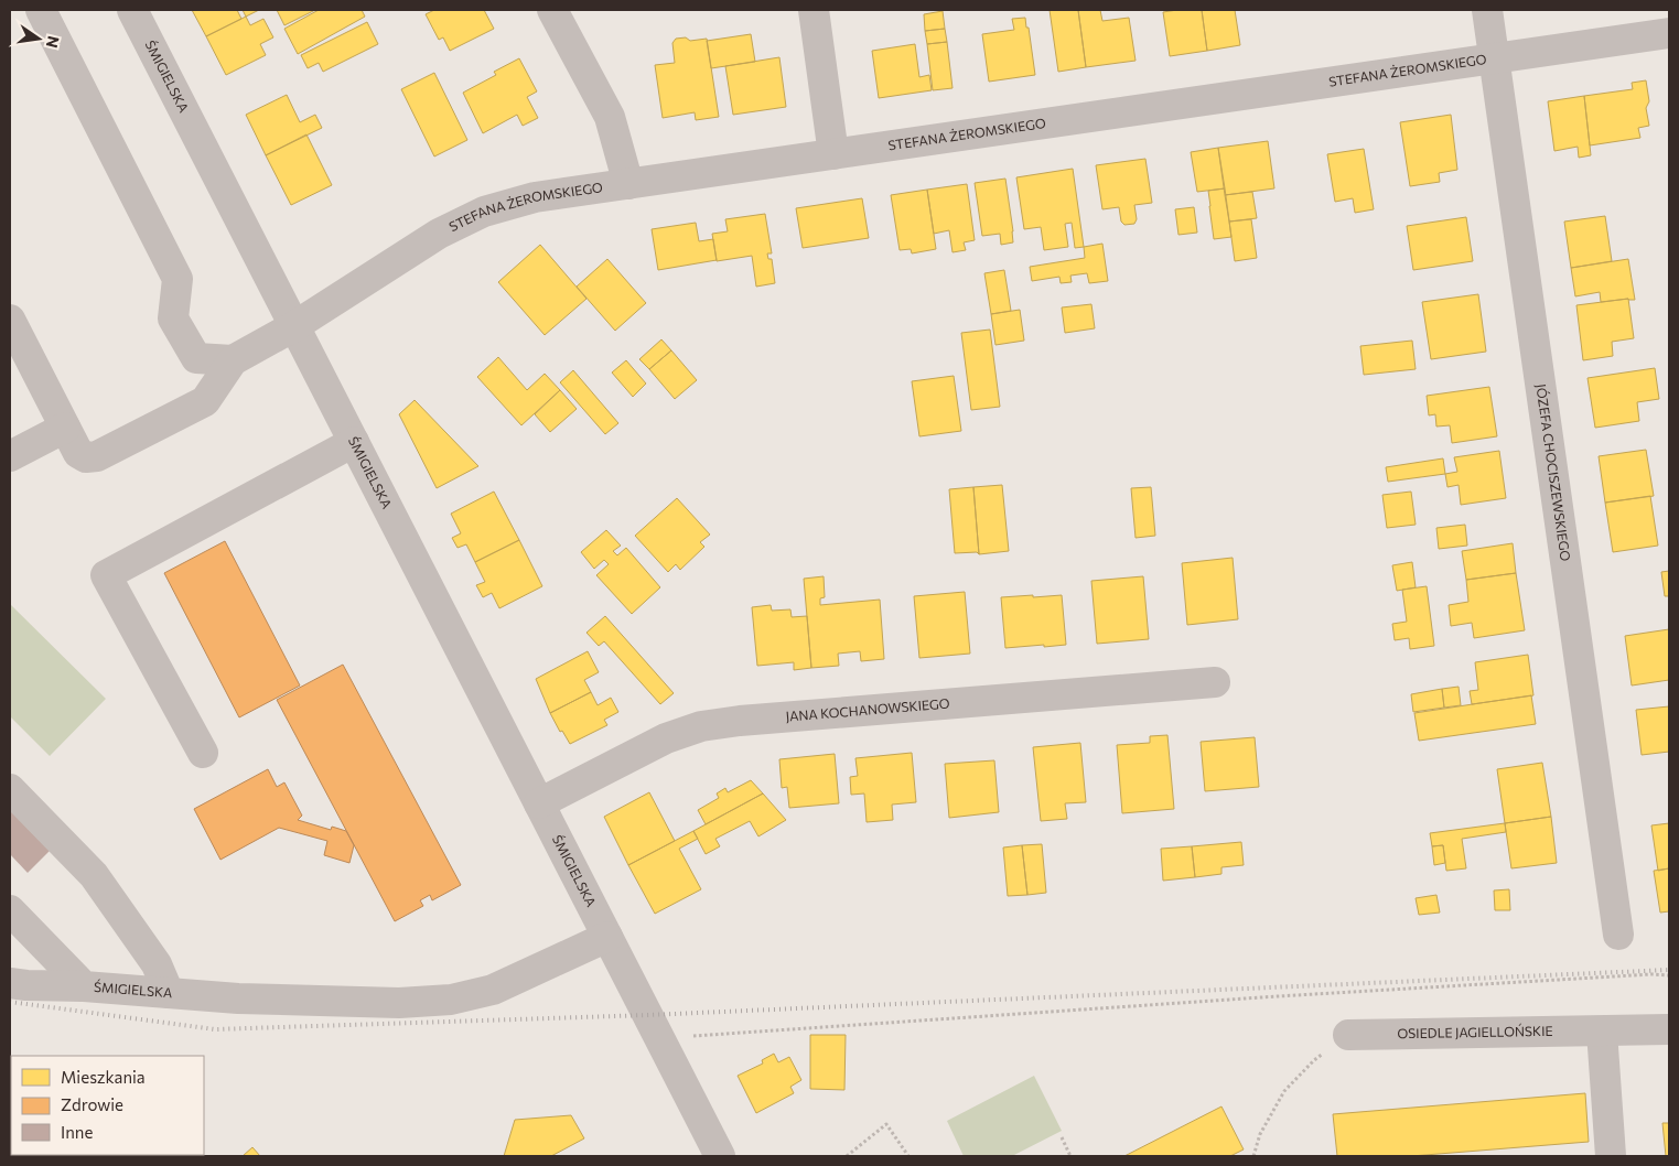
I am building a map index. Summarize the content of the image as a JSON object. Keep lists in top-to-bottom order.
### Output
{
  "streets": {
    "street": [
      "STEFANA ŻEROMSKIEGO",
      "ŚMIGIELSKA",
      "JÓZEFA CHOCISZEWSKIEGO",
      "JANA KOCHANOWSKIEGO",
      "OSIEDLE JAGIELLOŃSKIE"
    ]
  },
  "crossings": [
    ["STEFANA ŻEROMSKIEGO", "ŚMIGIELSKA"],
    ["STEFANA ŻEROMSKIEGO", "JÓZEFA CHOCISZEWSKIEGO"],
    ["ŚMIGIELSKA", "JANA KOCHANOWSKIEGO"]
  ],
  "legend": ["Mieszkania", "Zdrowie", "Inne"],
  "north": "right"
}
